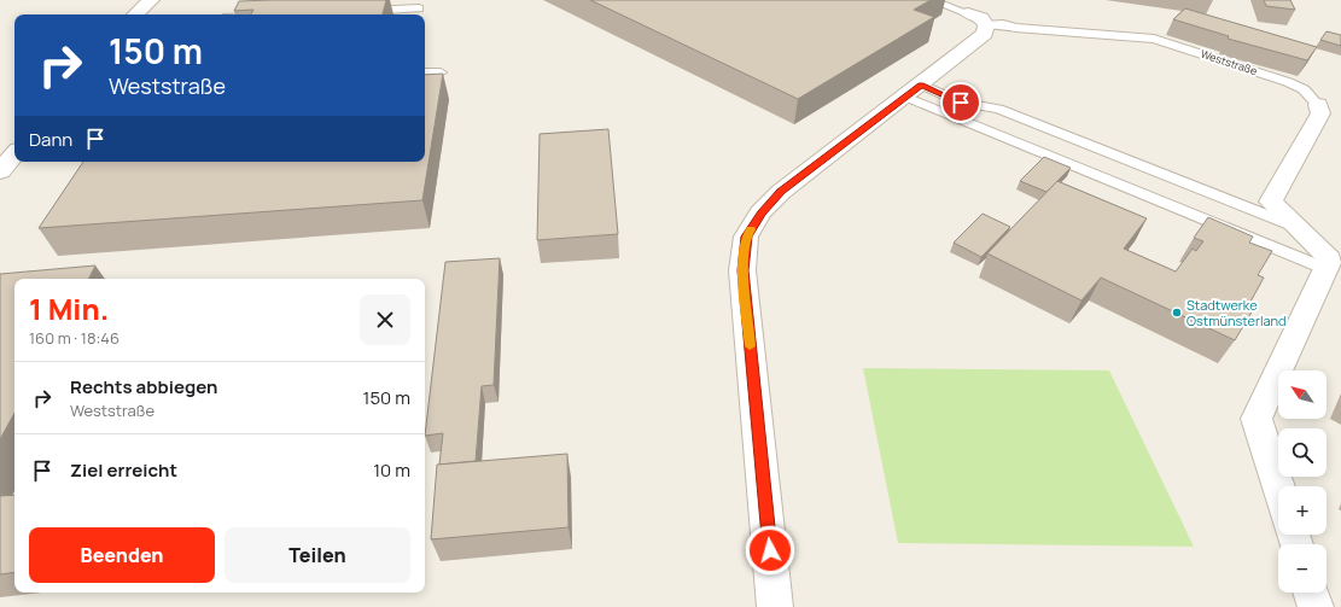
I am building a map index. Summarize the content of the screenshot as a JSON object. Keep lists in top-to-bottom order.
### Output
{
  "streets": {
    "street": ["Weststraße"]
  },
  "places": ["Stadtwerke Ostmünsterland"],
  "north": "top left",
  "page": {
    "turn": ["150 m", "Weststraße"],
    "then": "Dann",
    "heading": ["1 Min.", "160 m · 18:46"],
    "list": [
      {
        "name": "Rechts abbiegen",
        "note": "Weststraße",
        "value": "150 m"
      },
      {
        "name": "Ziel erreicht",
        "value": "10 m"
      }
    ],
    "map_buttons": ["+", "−"],
    "buttons": ["Beenden", "Teilen"]
  }
}
